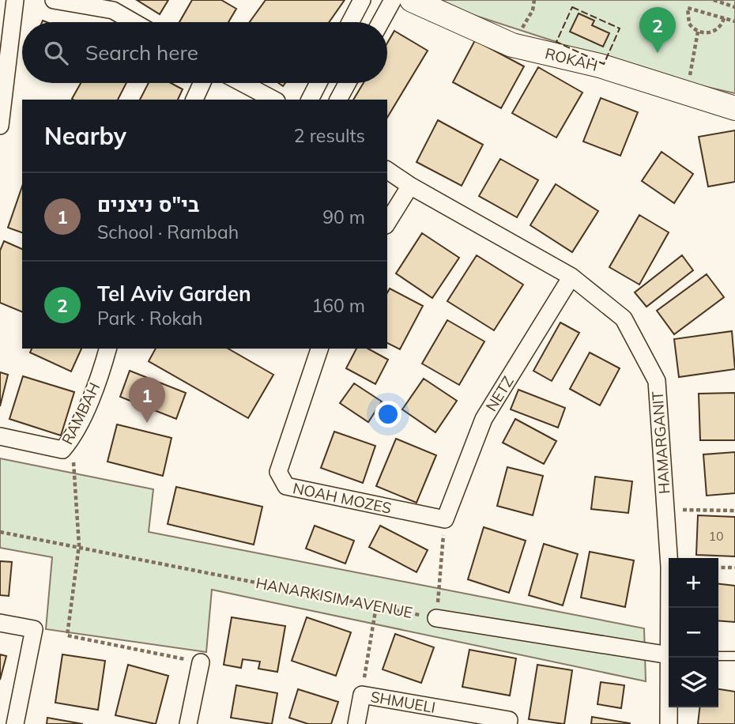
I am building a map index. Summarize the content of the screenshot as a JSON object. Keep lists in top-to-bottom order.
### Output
{
  "streets": {
    "street": [
      "ROKAH",
      "NETZ",
      "RAMBAH",
      "HAMARGANIT",
      "NOAH MOZES",
      "SHMUELI"
    ],
    "path": ["HANARKISIM AVENUE"]
  },
  "crossings": [
    ["NETZ", "HAMARGANIT"],
    ["NETZ", "NOAH MOZES"]
  ],
  "house_numbers": ["10"],
  "page": {
    "pins": ["2", "1"],
    "search": "Search here",
    "heading": ["Nearby", "2 results"],
    "list": [
      {
        "mark": "1",
        "name": "בי\"ס ניצנים",
        "note": "School · Rambah",
        "value": "90 m"
      },
      {
        "mark": "2",
        "name": "Tel Aviv Garden",
        "note": "Park · Rokah",
        "value": "160 m"
      }
    ],
    "map_buttons": ["+", "−"]
  }
}
